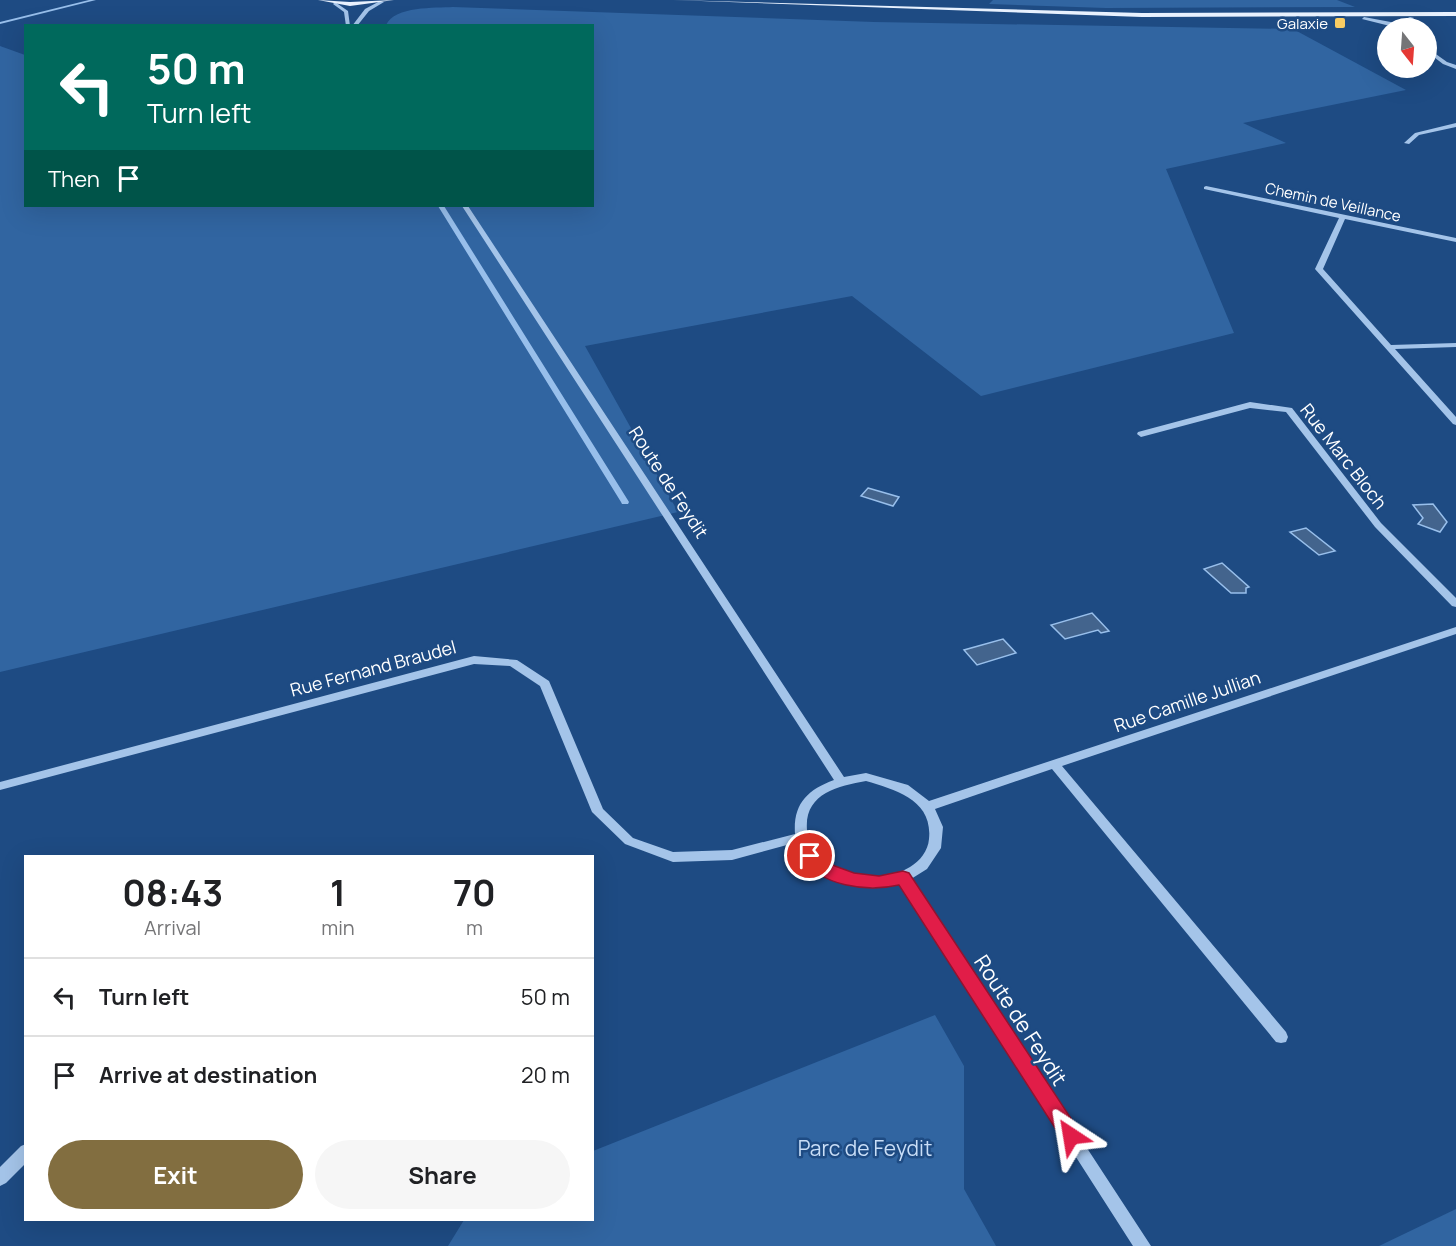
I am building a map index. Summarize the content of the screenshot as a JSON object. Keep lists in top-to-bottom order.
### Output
{
  "streets": {
    "street": [
      "Chemin de Veillance",
      "Rue Marc Bloch",
      "Route de Feydit",
      "Rue Fernand Braudel",
      "Rue Camille Jullian"
    ]
  },
  "crossings": [
    ["Route de Feydit", "Rue Fernand Braudel"],
    ["Route de Feydit", "Rue Camille Jullian"],
    ["Rue Fernand Braudel", "Rue Camille Jullian"]
  ],
  "parks": ["Parc de Feydit"],
  "places": {
    "transit": ["Galaxie"]
  },
  "north": "bottom",
  "page": {
    "turn": ["50 m", "Turn left"],
    "then": "Then",
    "eta": [
      "08:43",
      "Arrival",
      "1",
      "min",
      "70",
      "m"
    ],
    "list": [
      {
        "name": "Turn left",
        "value": "50 m"
      },
      {
        "name": "Arrive at destination",
        "value": "20 m"
      }
    ],
    "buttons": ["Exit", "Share"]
  }
}
